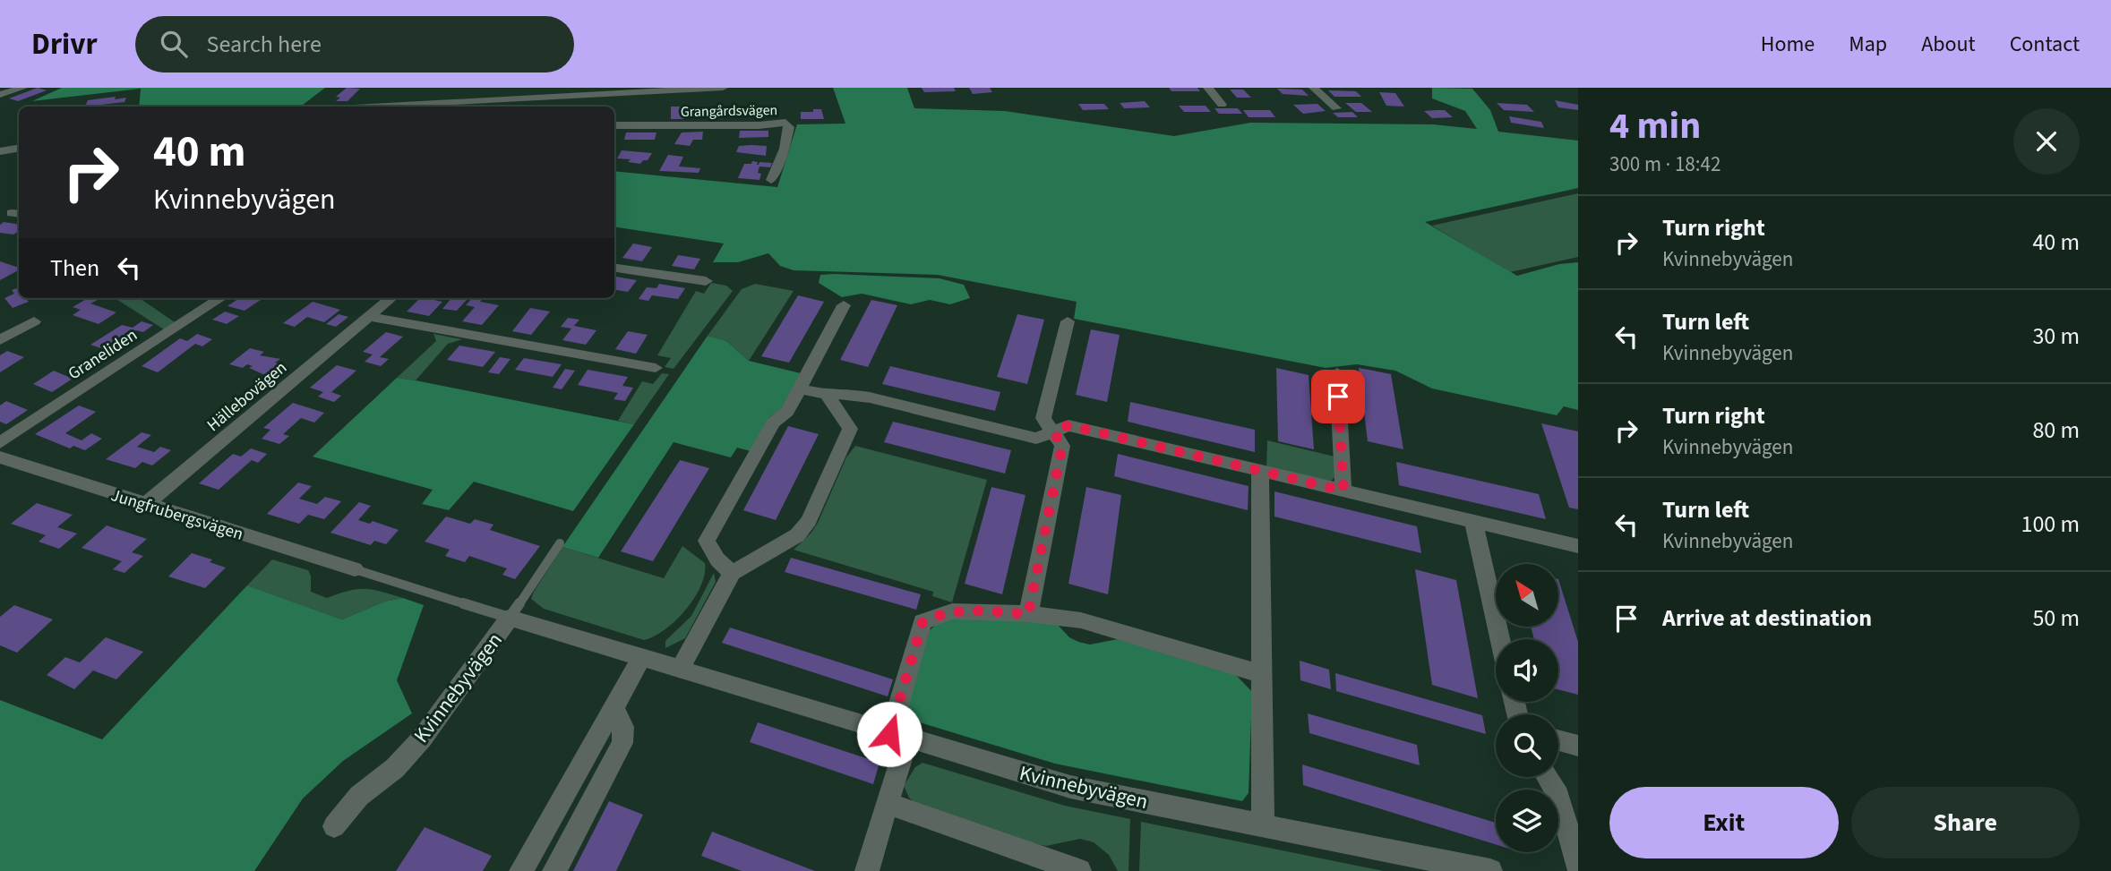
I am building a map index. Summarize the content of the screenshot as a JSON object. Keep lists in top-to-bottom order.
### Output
{
  "streets": {
    "street": [
      "Grangårdsvägen",
      "Graneliden",
      "Hällebovägen",
      "Jungfrubergsvägen",
      "Kvinnebyvägen"
    ]
  },
  "crossings": [
    ["Hällebovägen", "Jungfrubergsvägen"]
  ],
  "north": "top left",
  "page": {
    "header": "Drivr",
    "search": "Search here",
    "nav": [
      "Home",
      "Map",
      "About",
      "Contact"
    ],
    "heading": ["4 min", "300 m · 18:42"],
    "turn": ["40 m", "Kvinnebyvägen"],
    "list": [
      {
        "name": "Turn right",
        "note": "Kvinnebyvägen",
        "value": "40 m"
      },
      {
        "name": "Turn left",
        "note": "Kvinnebyvägen",
        "value": "30 m"
      },
      {
        "name": "Turn right",
        "note": "Kvinnebyvägen",
        "value": "80 m"
      },
      {
        "name": "Turn left",
        "note": "Kvinnebyvägen",
        "value": "100 m"
      },
      {
        "name": "Arrive at destination",
        "value": "50 m"
      }
    ],
    "then": "Then",
    "buttons": ["Exit", "Share"]
  }
}
